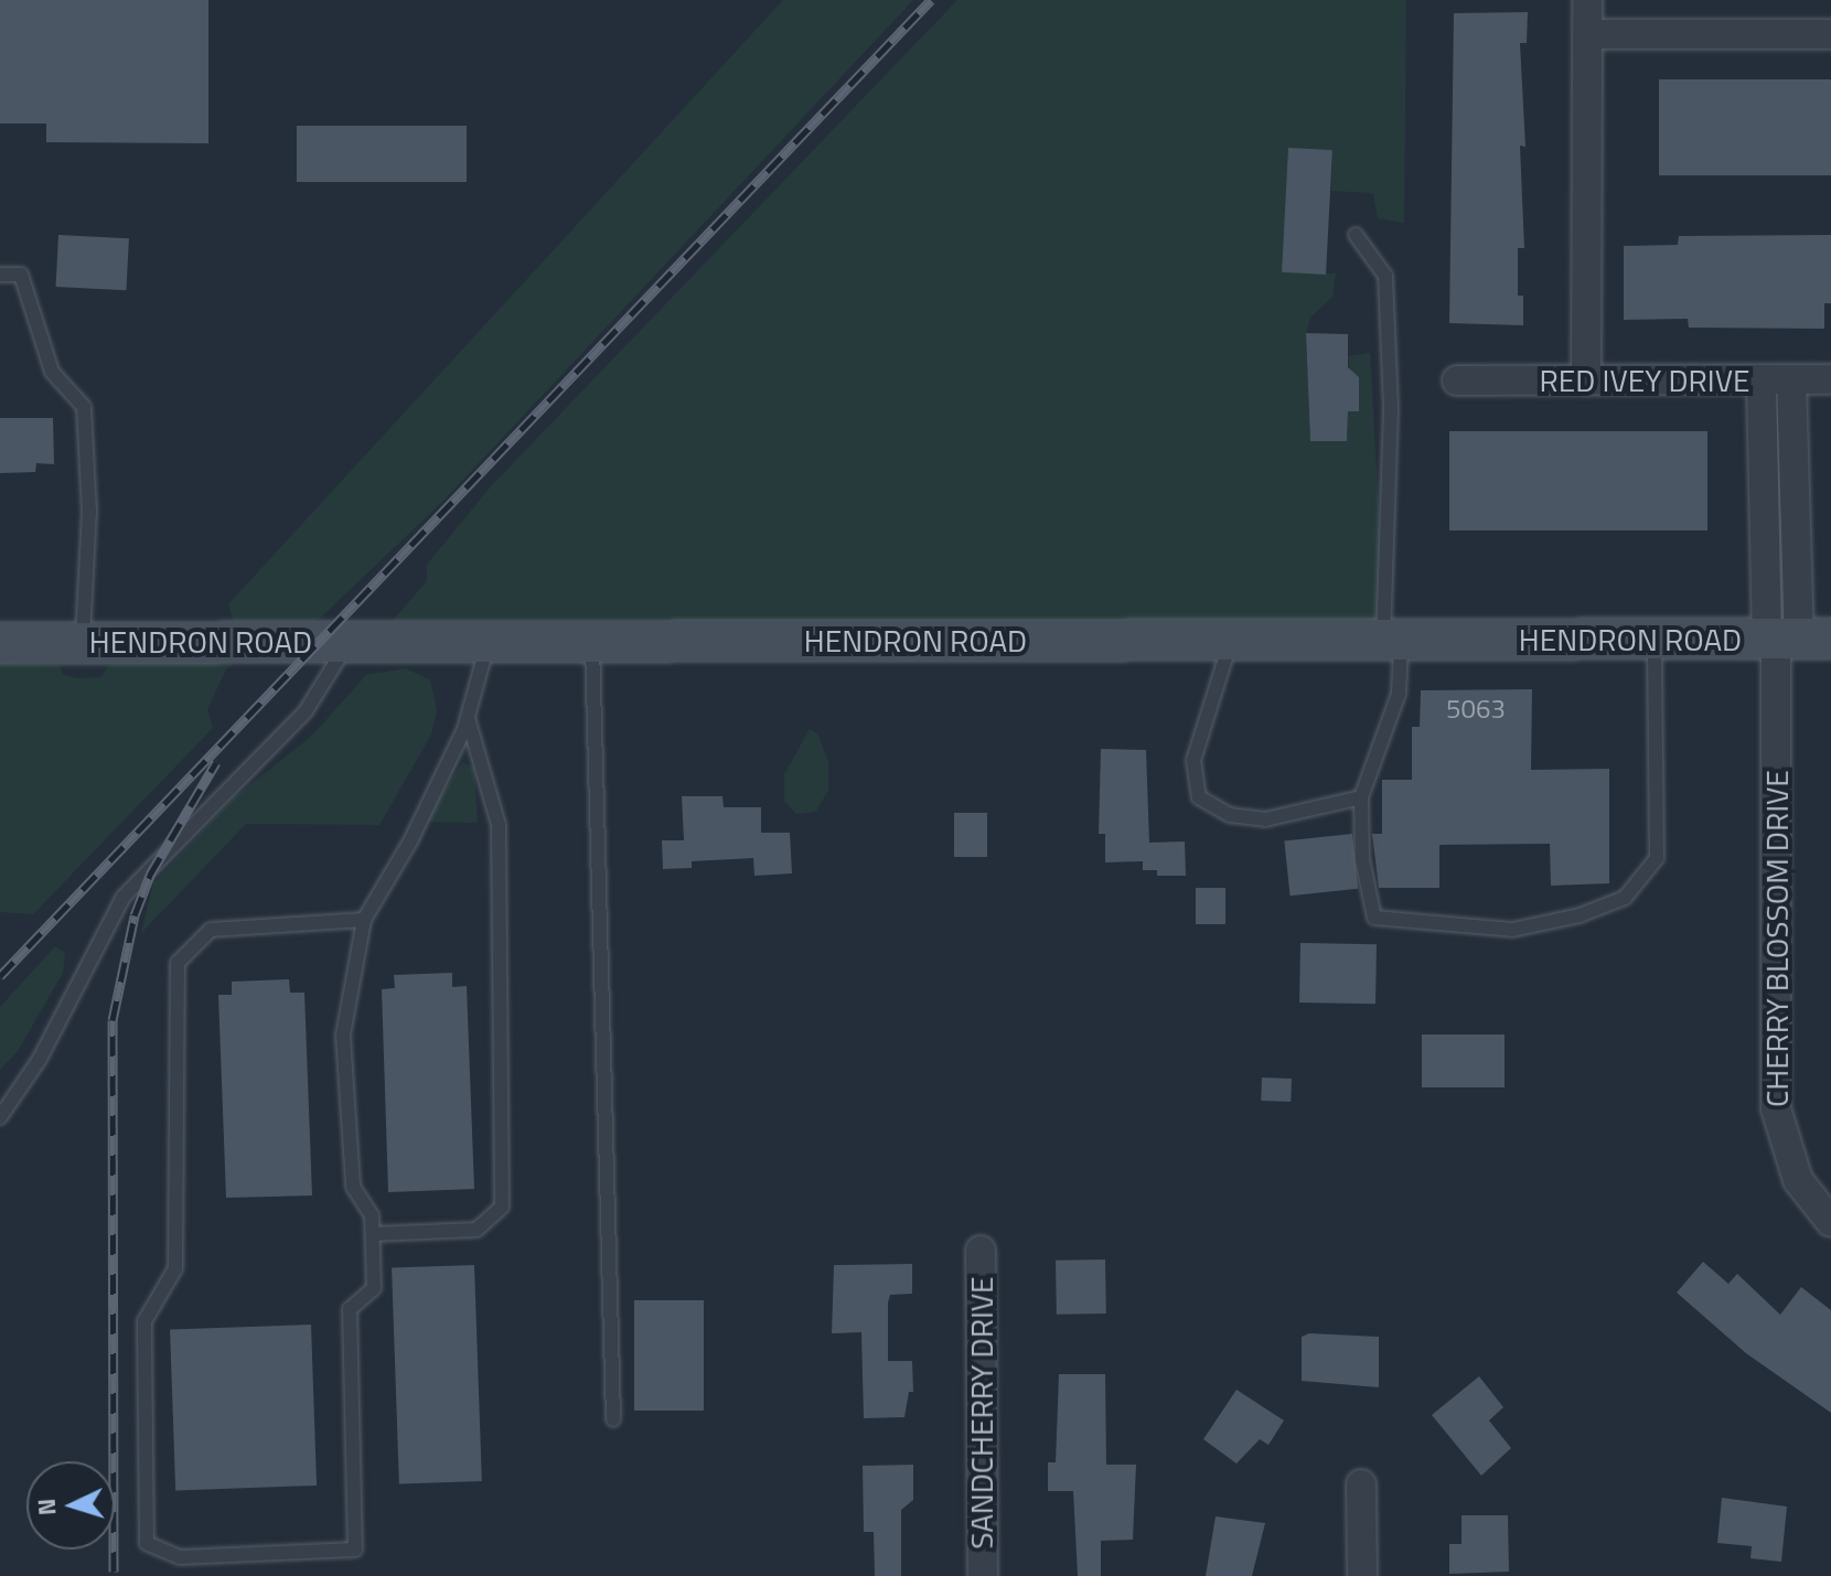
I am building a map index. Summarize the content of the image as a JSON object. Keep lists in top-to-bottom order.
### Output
{
  "streets": {
    "street": [
      "RED IVEY DRIVE",
      "HENDRON ROAD",
      "CHERRY BLOSSOM DRIVE",
      "SANDCHERRY DRIVE"
    ]
  },
  "crossings": [
    ["HENDRON ROAD", "CHERRY BLOSSOM DRIVE"]
  ],
  "house_numbers": ["5063"],
  "north": "left"
}
